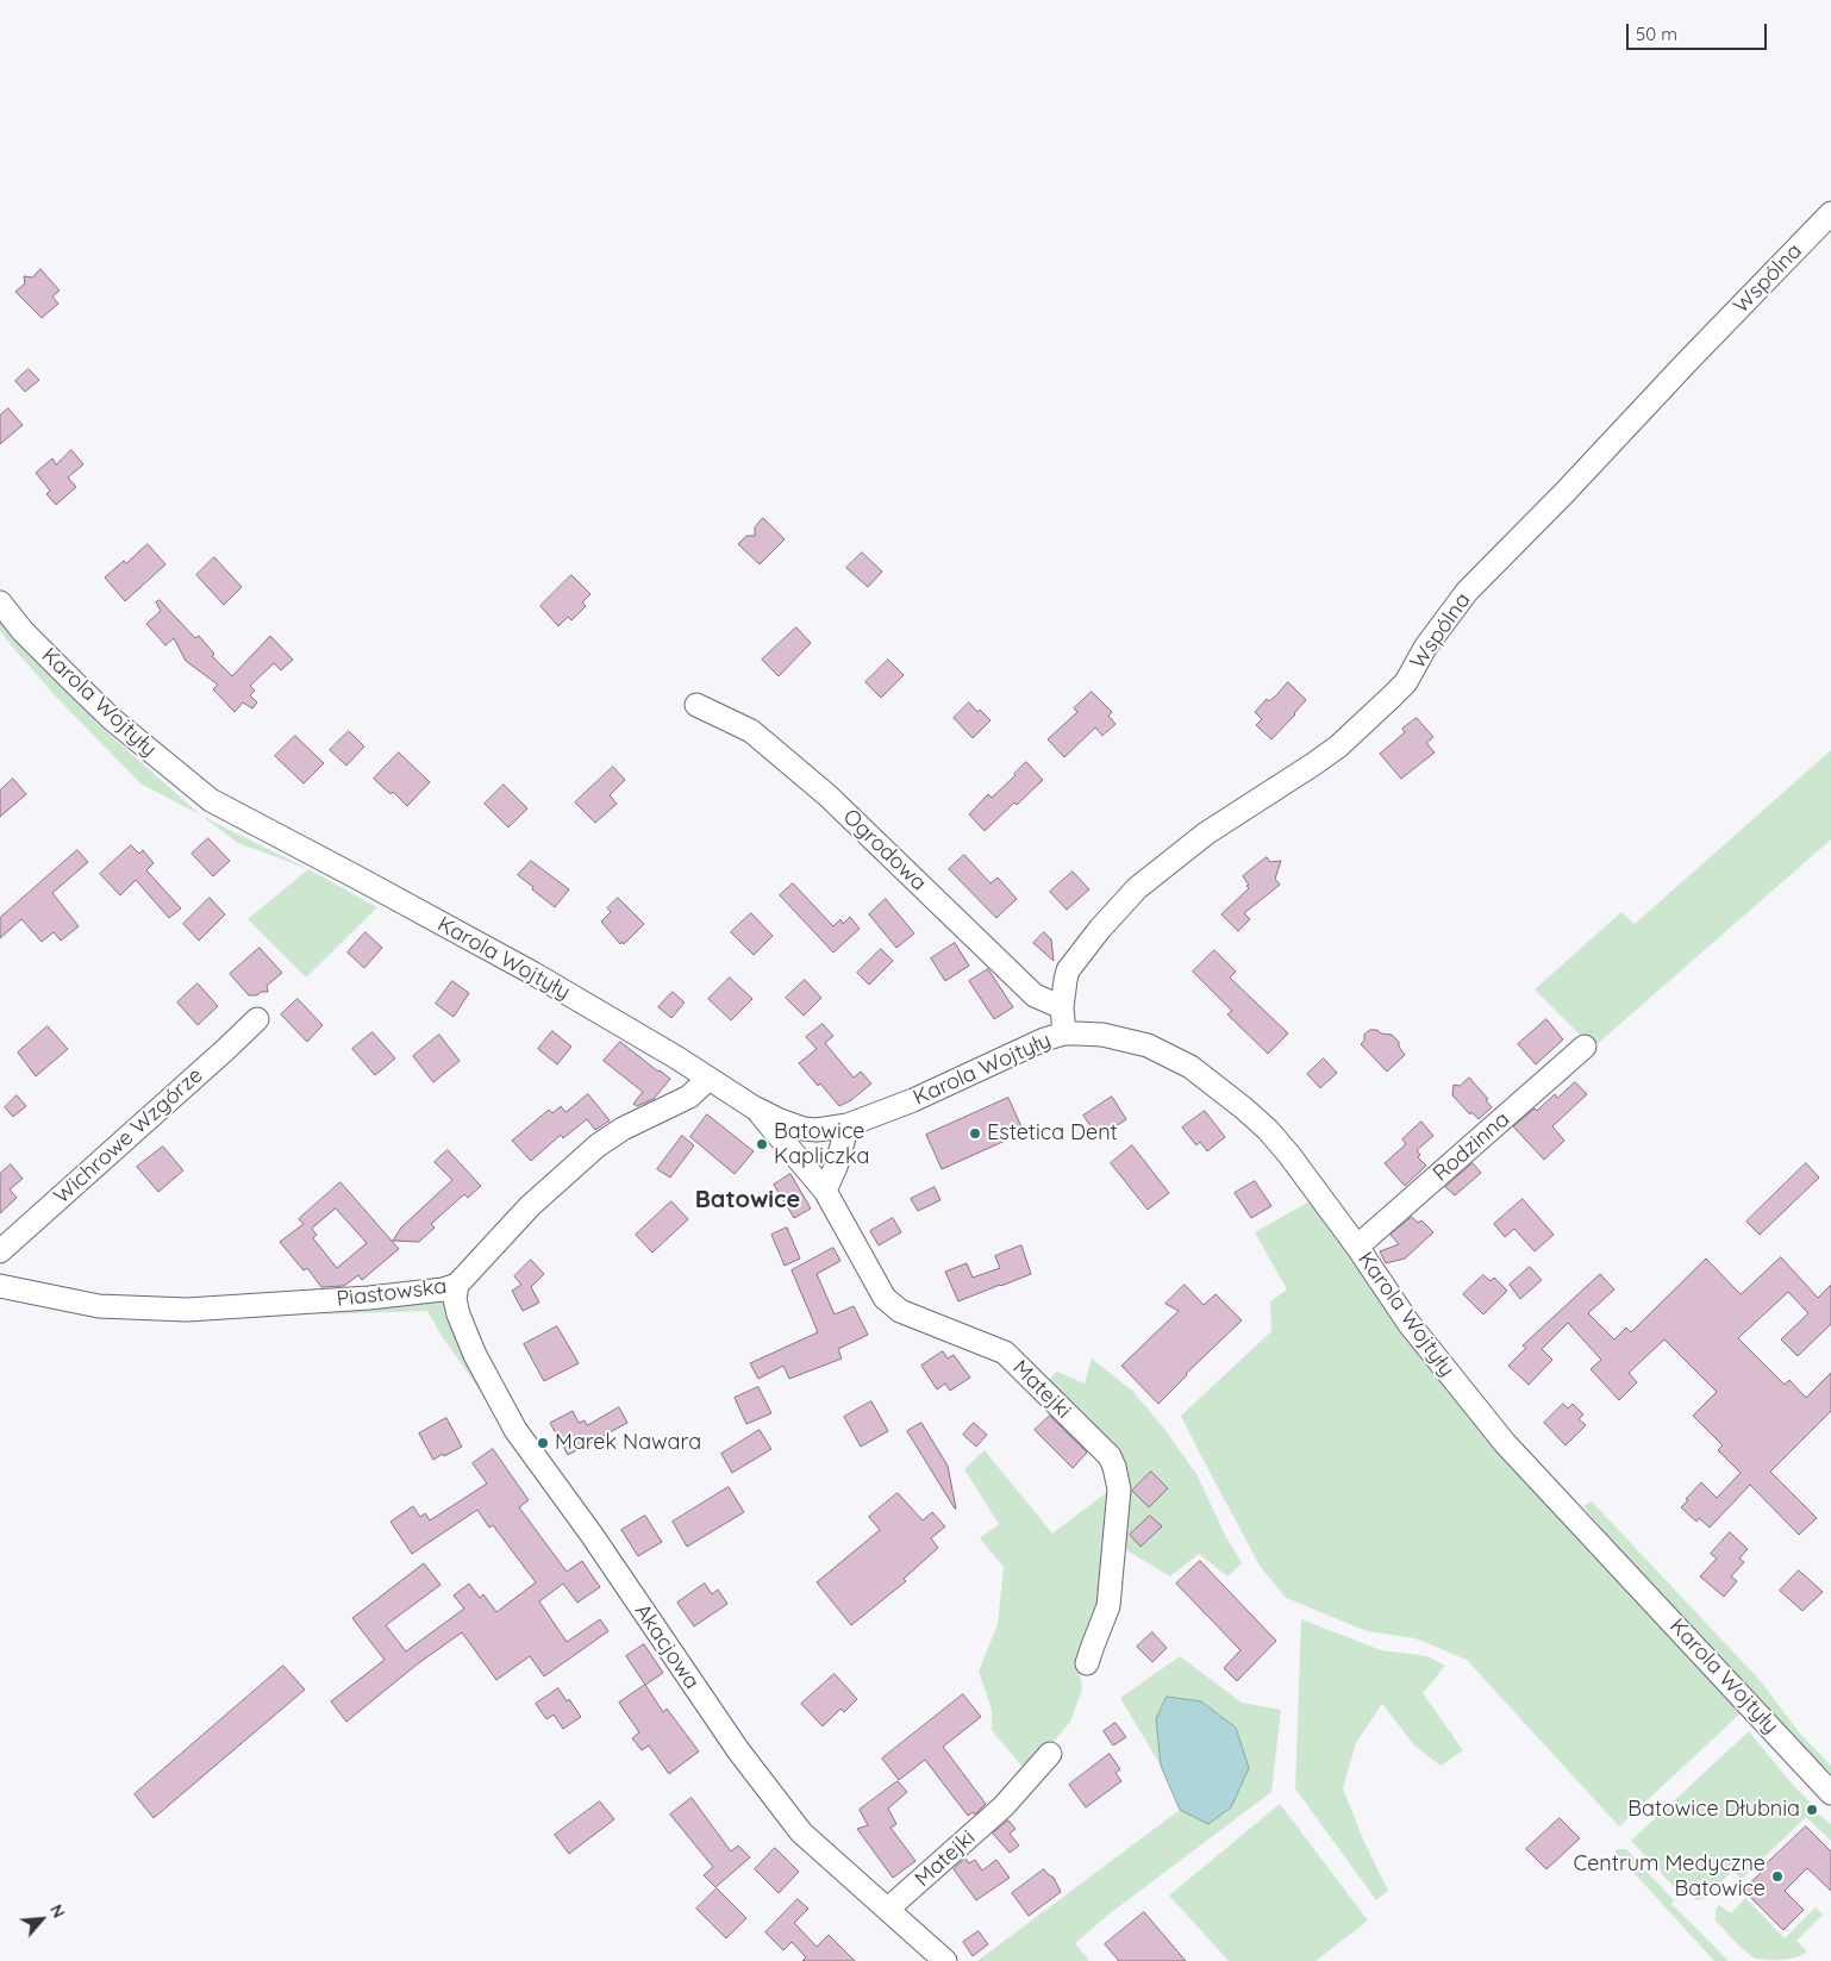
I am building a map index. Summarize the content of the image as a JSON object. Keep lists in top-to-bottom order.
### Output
{
  "streets": {
    "street": [
      "Wspólna",
      "Karola Wojtyły",
      "Ogrodowa",
      "Wichrowe Wzgórze",
      "Rodzinna",
      "Piastowska",
      "Matejki",
      "Akacjowa"
    ]
  },
  "crossings": [
    ["Wspólna", "Karola Wojtyły"],
    ["Wspólna", "Ogrodowa"],
    ["Karola Wojtyły", "Rodzinna"],
    ["Karola Wojtyły", "Piastowska"],
    ["Karola Wojtyły", "Matejki"],
    ["Piastowska", "Akacjowa"],
    ["Matejki", "Akacjowa"]
  ],
  "districts": ["Batowice"],
  "places": [
    "Estetica Dent",
    "Batowice Kapliczka",
    "Marek Nawara",
    "Batowice Dłubnia",
    "Centrum Medyczne Batowice"
  ],
  "scale_bar": "50 m",
  "north": "top right"
}
